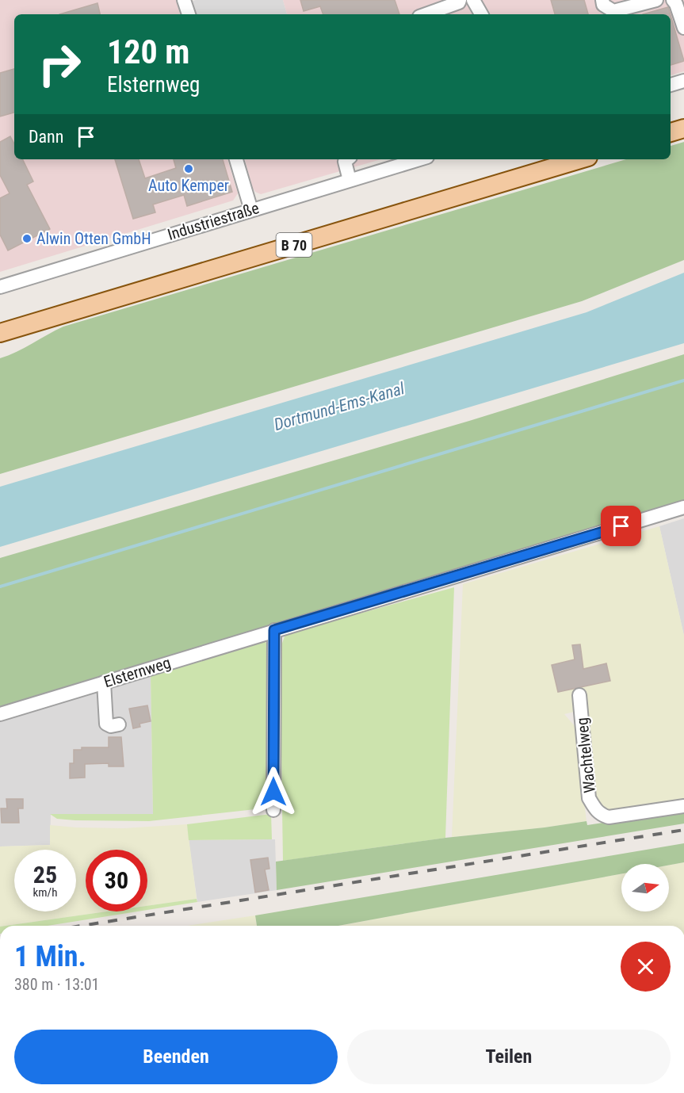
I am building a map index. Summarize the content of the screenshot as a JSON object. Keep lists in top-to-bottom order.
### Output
{
  "streets": {
    "main road": ["B 70"],
    "street": ["Industriestraße", "Elsternweg", "Wachtelweg"]
  },
  "water": ["Dortmund-Ems-Kanal"],
  "places": ["Auto Kemper", "Alwin Otten GmbH"],
  "north": "right",
  "page": {
    "turn": ["120 m", "Elsternweg"],
    "then": "Dann",
    "speed": "25 km/h",
    "limit": "30",
    "heading": ["1 Min.", "380 m · 13:01"],
    "buttons": ["Beenden", "Teilen"]
  }
}
